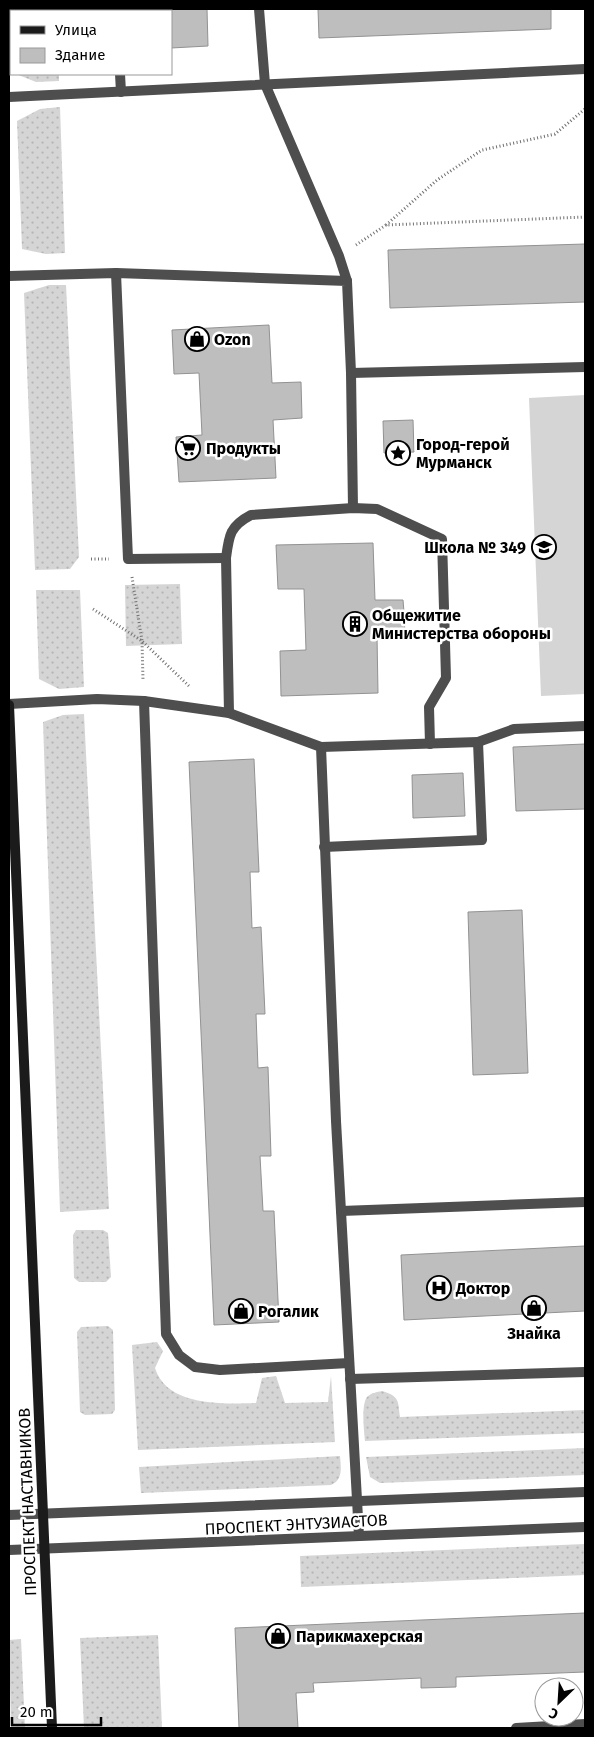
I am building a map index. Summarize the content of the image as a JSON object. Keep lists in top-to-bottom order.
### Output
{
  "streets": {
    "main road": ["ПРОСПЕКТ НАСТАВНИКОВ"],
    "street": ["ПРОСПЕКТ ЭНТУЗИАСТОВ"]
  },
  "crossings": [
    ["ПРОСПЕКТ НАСТАВНИКОВ", "ПРОСПЕКТ ЭНТУЗИАСТОВ"]
  ],
  "places": {
    "shop": [
      "Ozon",
      "Знайка",
      "Рогалик",
      "Парикмахерская"
    ],
    "supermarket": ["Продукты"],
    "place": ["Город-герой Мурманск"],
    "school or university": ["Школа № 349"],
    "building": ["Общежитие Министерства обороны"],
    "hospital": ["Доктор"]
  },
  "legend": ["Улица", "Здание"],
  "scale_bar": "20 m",
  "north": "bottom left"
}
